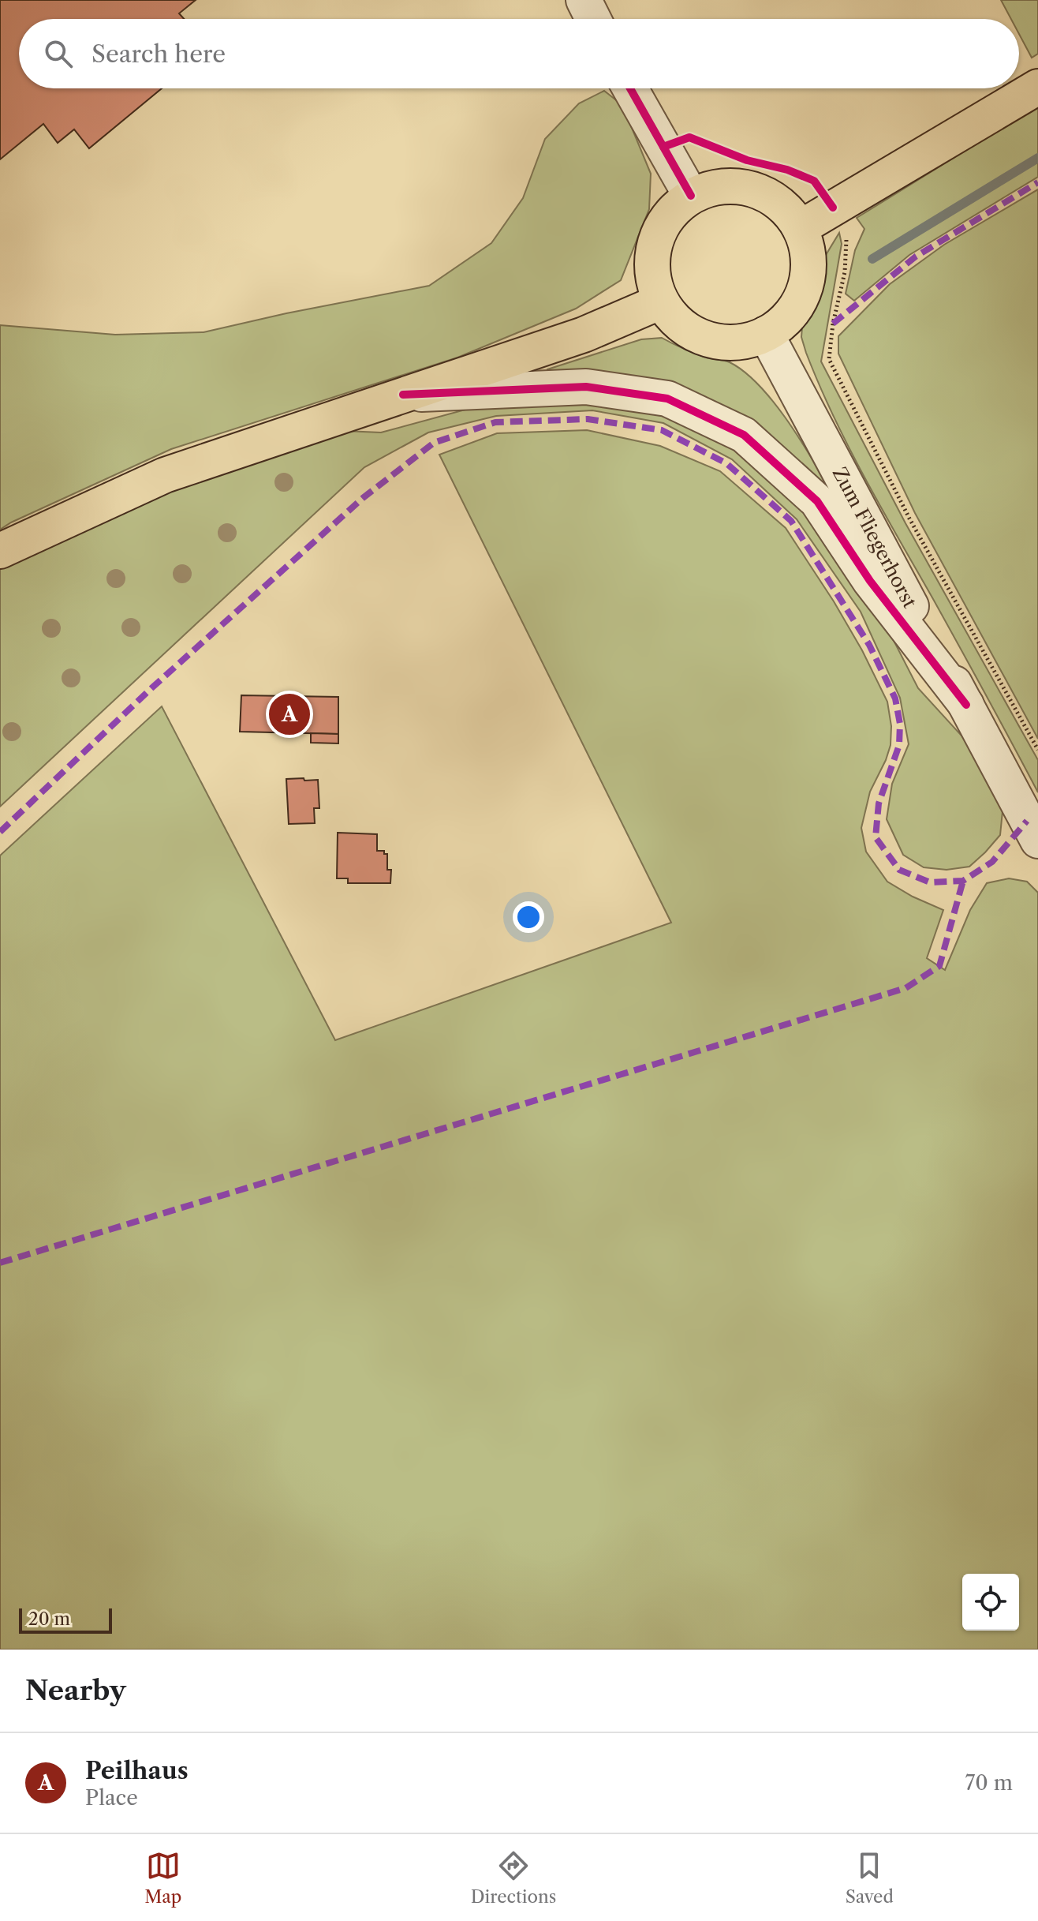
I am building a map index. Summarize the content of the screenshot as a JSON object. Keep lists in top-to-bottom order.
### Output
{
  "streets": {
    "street": ["Zum Fliegerhorst"]
  },
  "scale_bar": "20 m",
  "page": {
    "search": "Search here",
    "pins": "A",
    "scale": "20 m",
    "heading": "Nearby",
    "list": [
      {
        "mark": "A",
        "name": "Peilhaus",
        "note": "Place",
        "value": "70 m"
      }
    ],
    "nav": ["Map", "Directions", "Saved"]
  }
}
